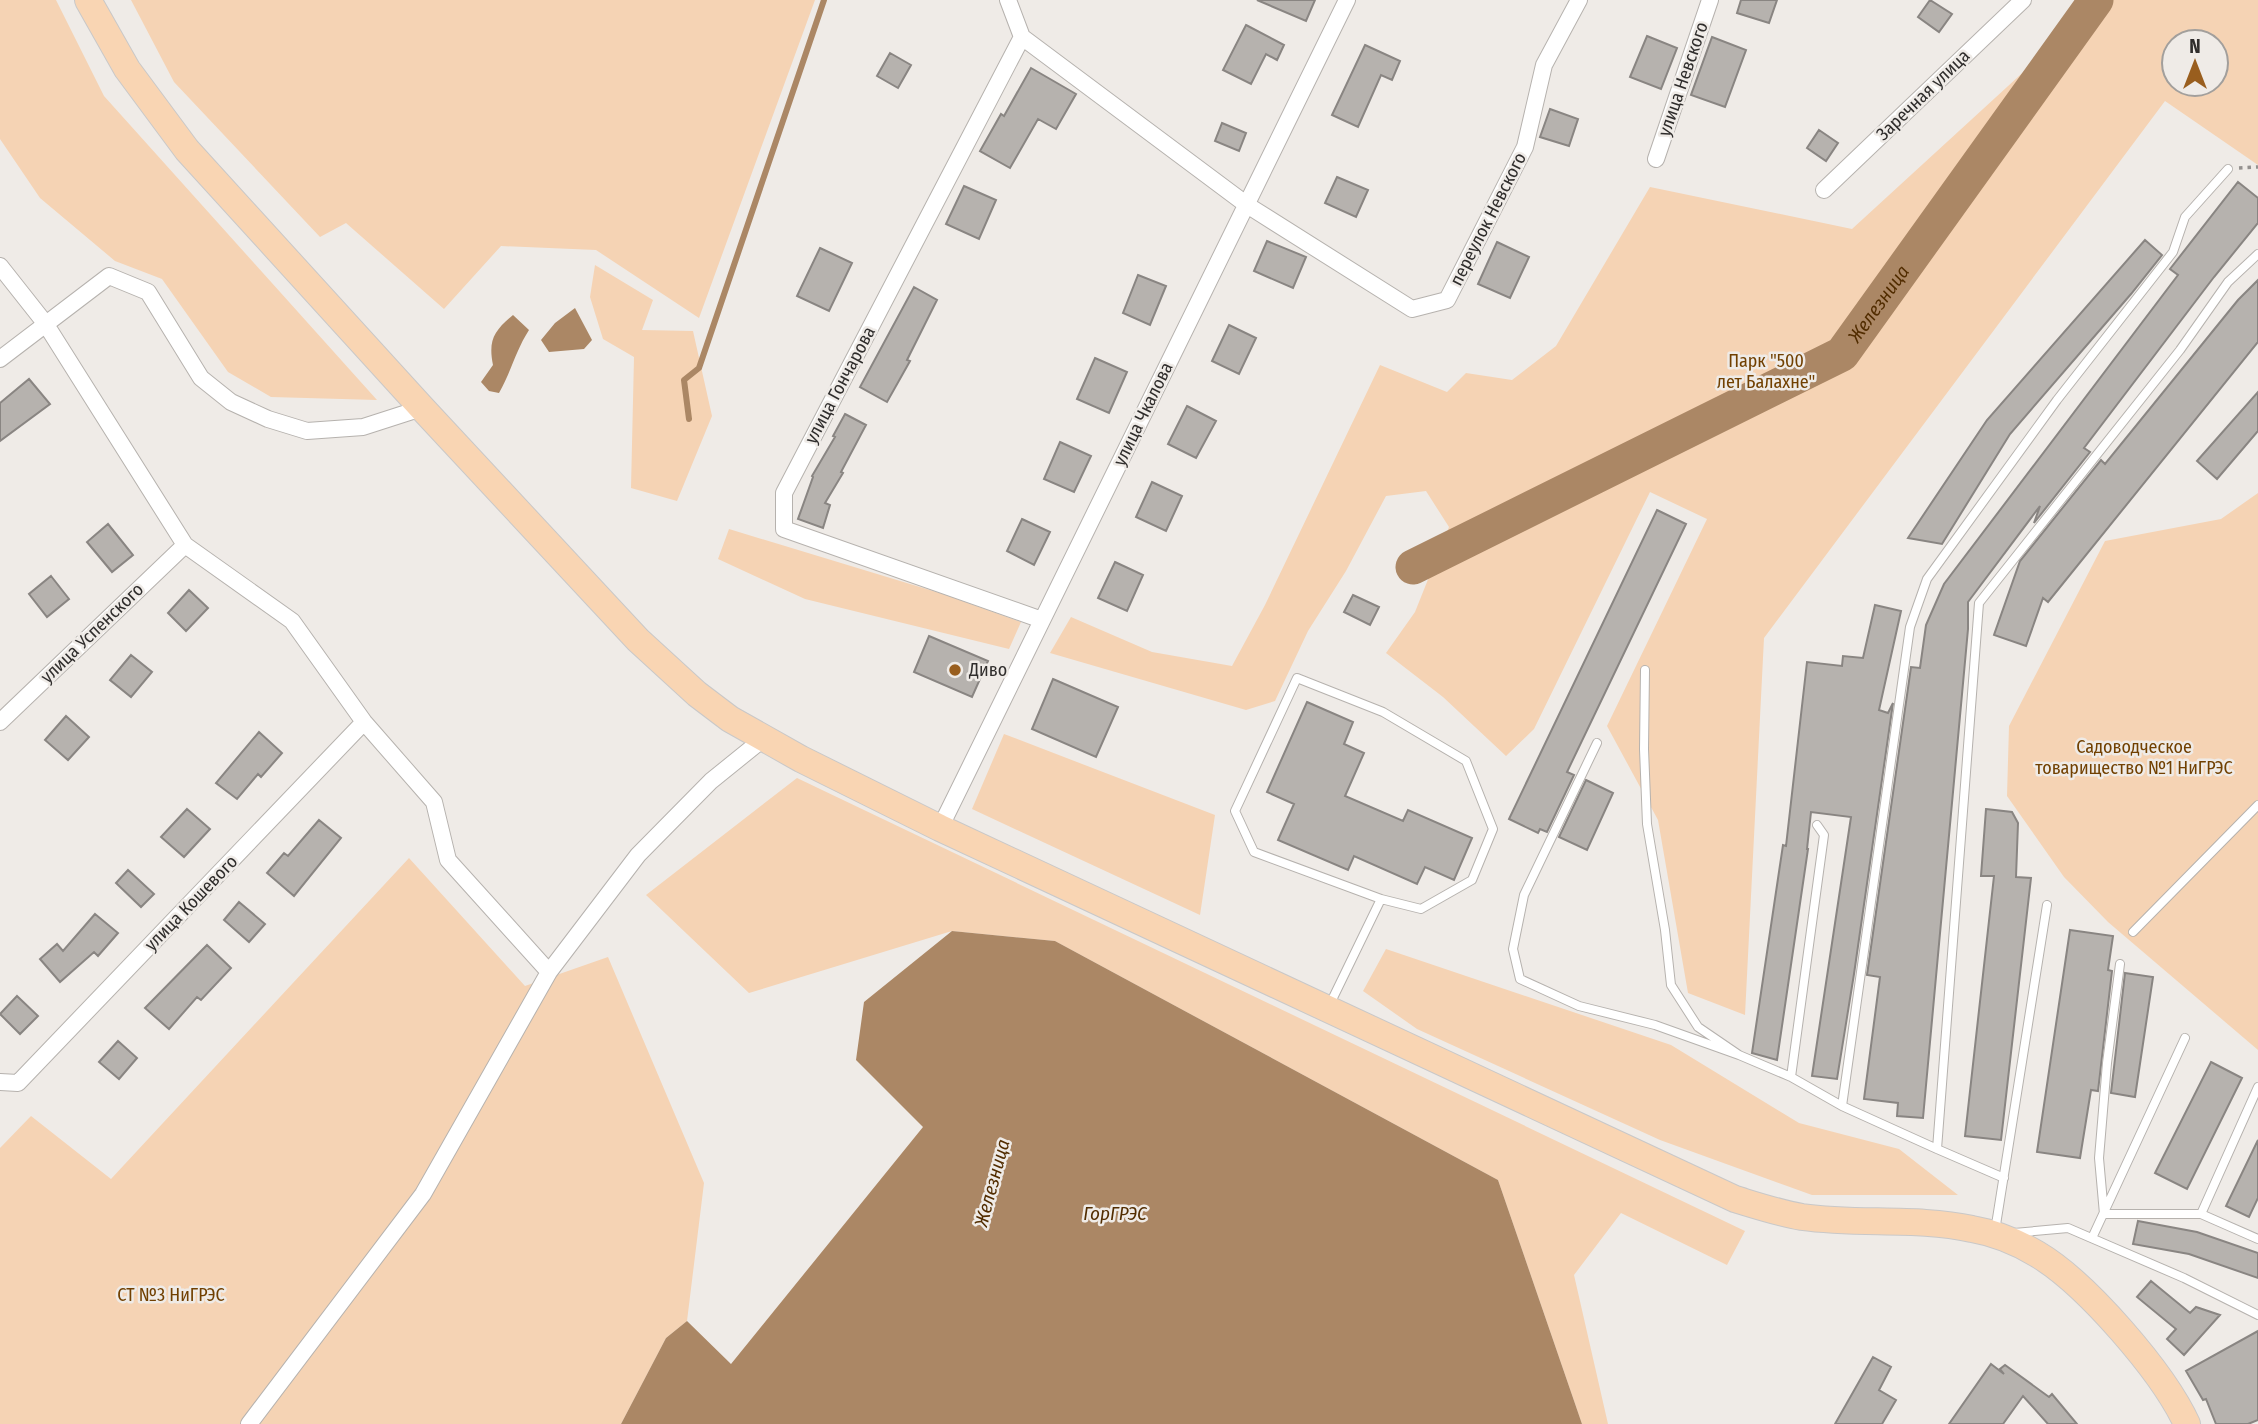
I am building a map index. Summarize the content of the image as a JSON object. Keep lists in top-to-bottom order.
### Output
{
  "streets": {
    "street": [
      "улица Невского",
      "Заречная улица",
      "переулок Невского",
      "улица Гончарова",
      "улица Чкалова",
      "улица Успенского",
      "улица Кошевого"
    ]
  },
  "crossings": [
    ["переулок Невского", "улица Гончарова"],
    ["переулок Невского", "улица Чкалова"],
    ["улица Гончарова", "улица Чкалова"]
  ],
  "water": ["Железница", "ГорГРЭС"],
  "parks": ["Парк \"500 лет Балахне\"", "Садоводческое товарищество №1 НиГРЭС", "СТ №3 НиГРЭС"],
  "places": ["Диво"],
  "north": "top"
}
